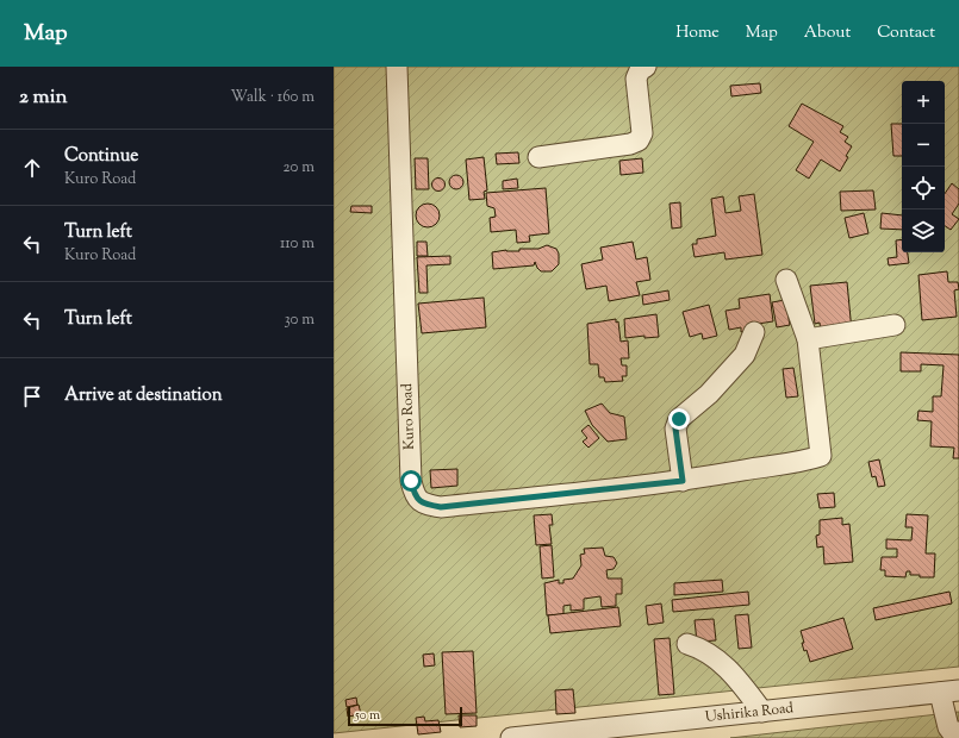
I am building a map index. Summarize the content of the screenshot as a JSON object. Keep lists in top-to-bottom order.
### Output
{
  "streets": {
    "street": ["Kuro Road", "Ushirika Road"]
  },
  "scale_bar": "50 m",
  "page": {
    "header": "Map",
    "nav": [
      "Home",
      "Map",
      "About",
      "Contact"
    ],
    "heading": ["2 min", "Walk · 160 m"],
    "map_buttons": ["+", "−"],
    "list": [
      ["Continue", "Kuro Road", "20 m"],
      ["Turn left", "Kuro Road", "110 m"],
      ["Turn left", "30 m"],
      "Arrive at destination"
    ],
    "scale": "50 m"
  }
}
